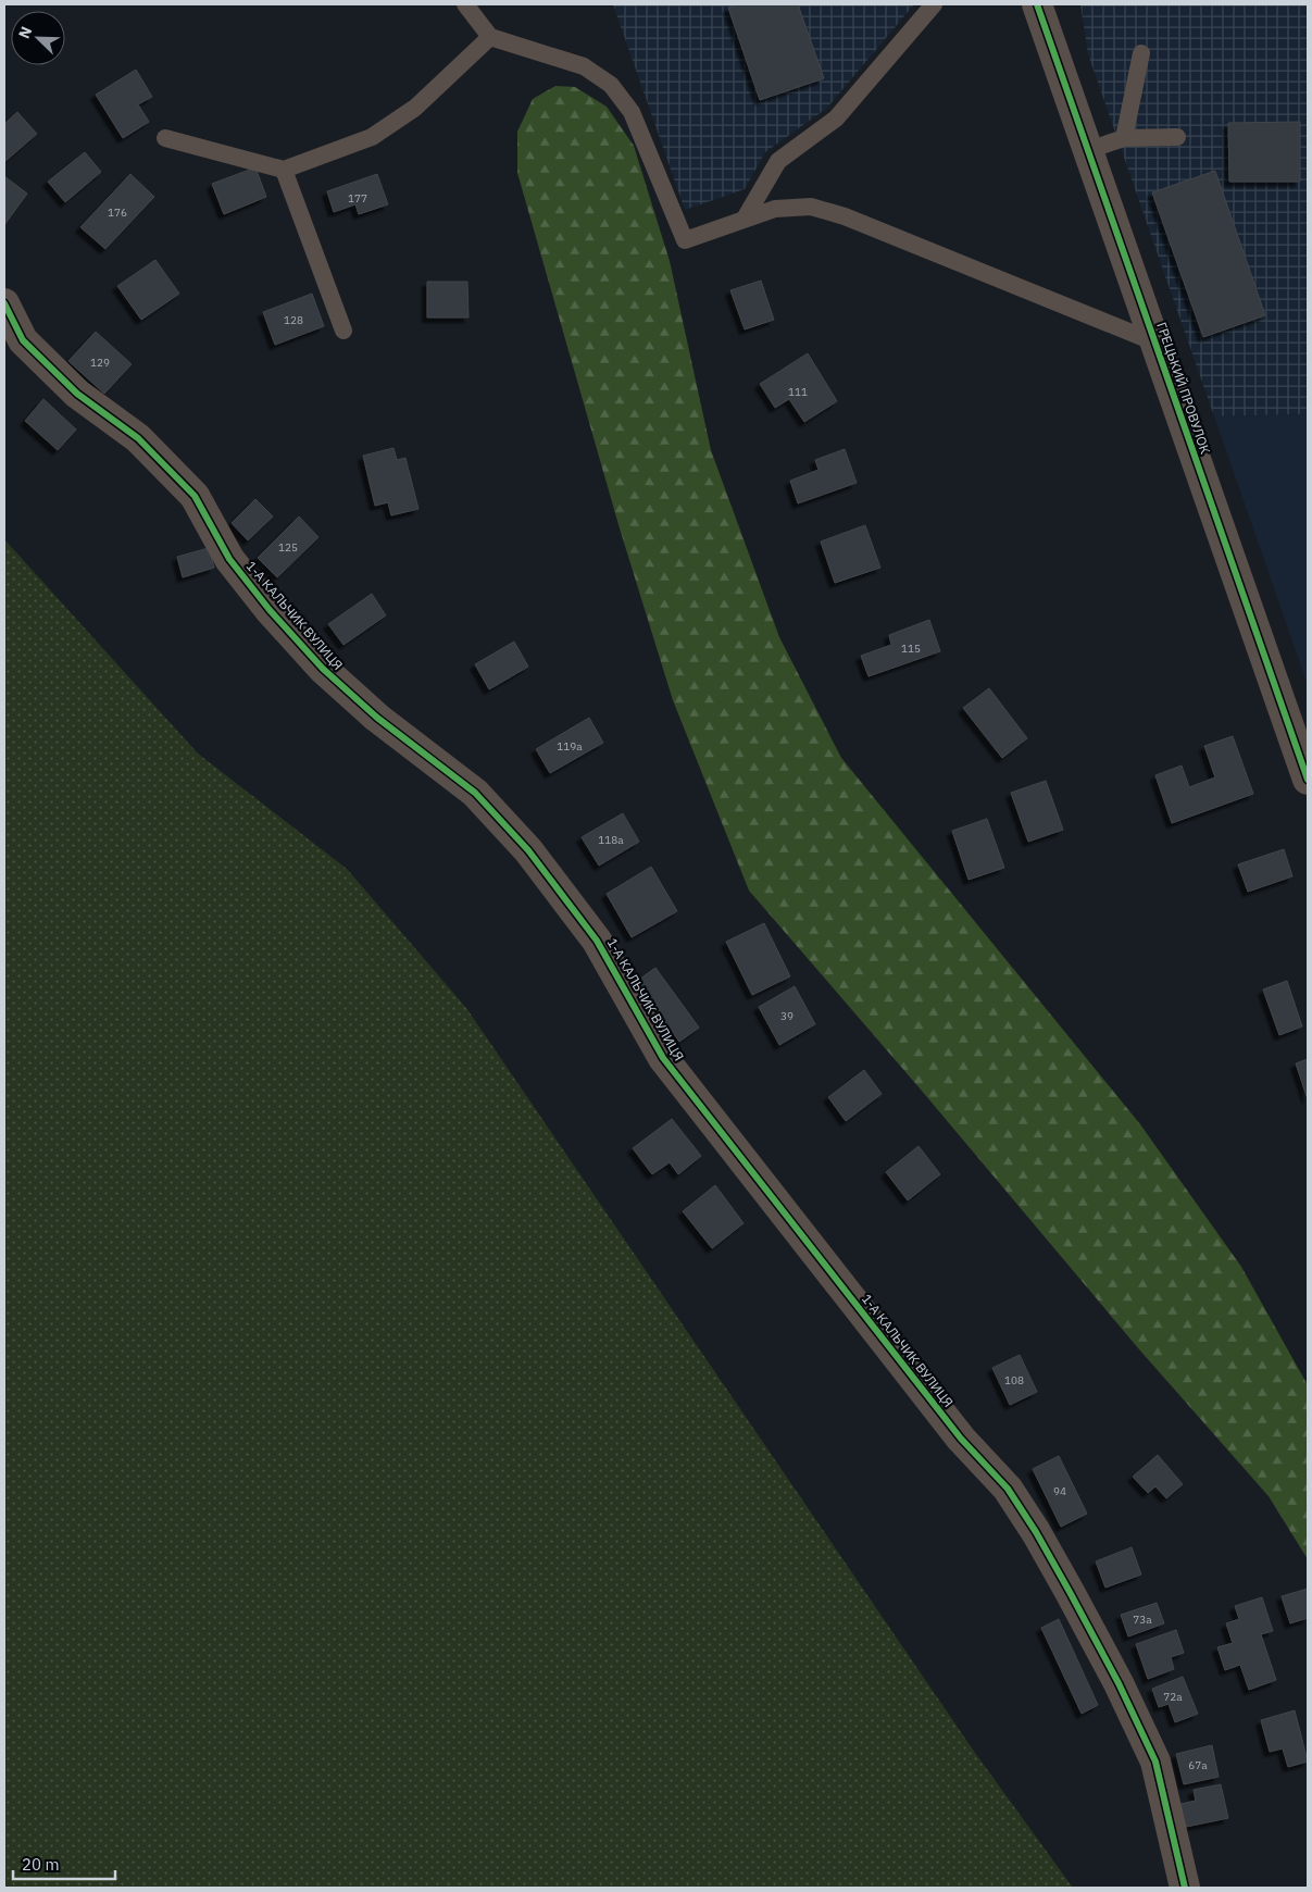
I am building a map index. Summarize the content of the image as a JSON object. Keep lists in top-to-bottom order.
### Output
{
  "streets": {
    "street": ["ГРЕЦЬКИЙ ПРОВУЛОК", "1-А КАЛЬЧИК ВУЛИЦЯ"]
  },
  "house_numbers": [
    "177",
    "176",
    "128",
    "129",
    "111",
    "125",
    "115",
    "119а",
    "118а",
    "39",
    "108",
    "94",
    "73а",
    "72а",
    "67а"
  ],
  "scale_bar": "20 m",
  "north": "top left"
}
